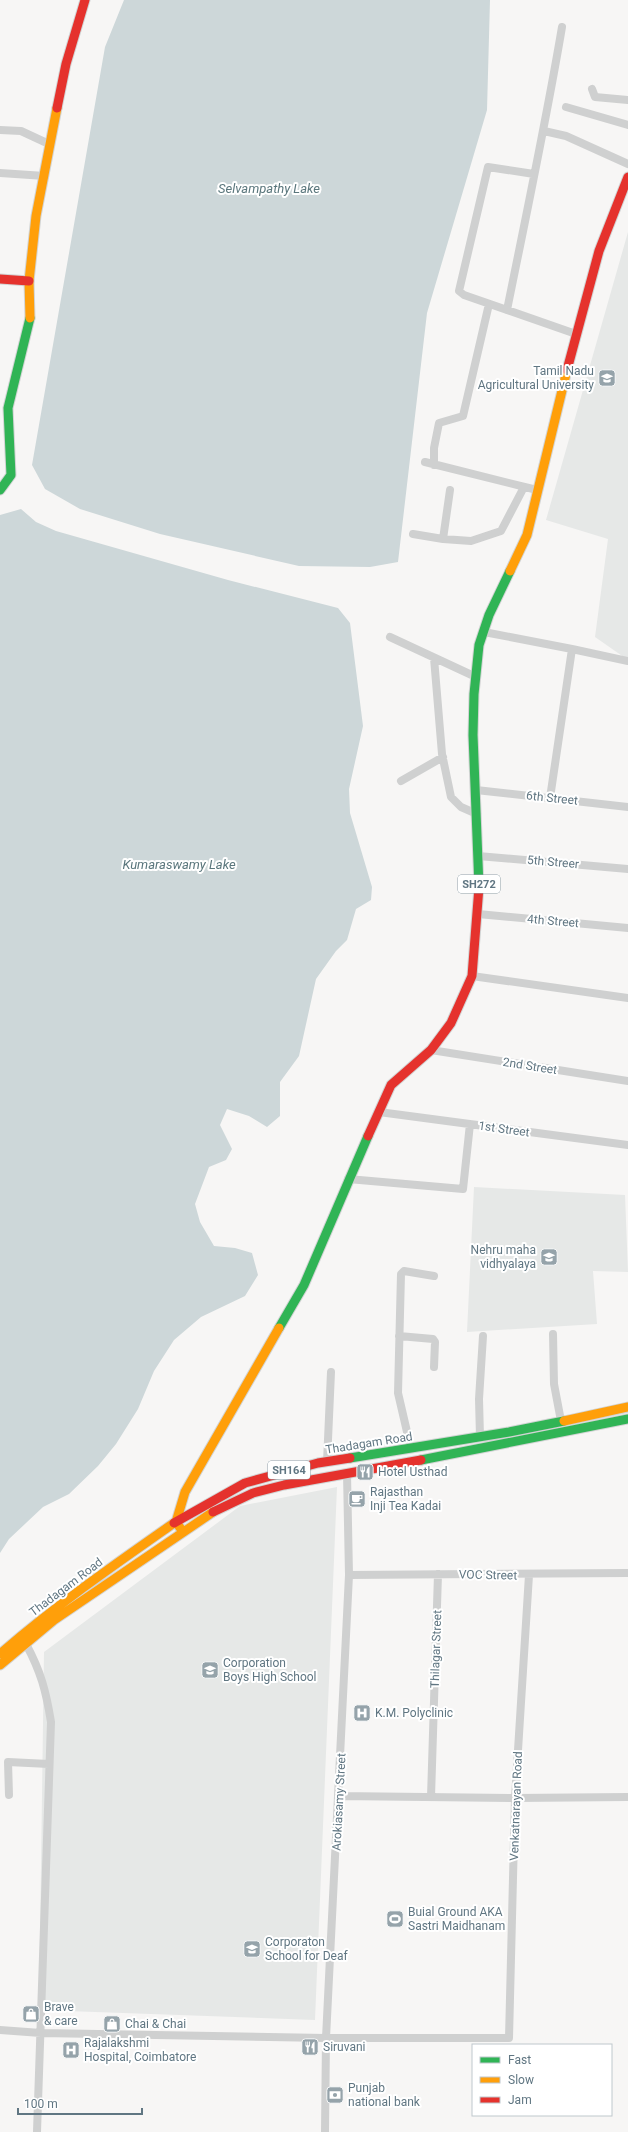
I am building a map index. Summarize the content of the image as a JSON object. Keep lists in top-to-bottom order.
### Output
{
  "streets": {
    "main road": ["SH272", "Thadagam Road", "SH164"],
    "street": [
      "6th Street",
      "5th Streer",
      "4th Street",
      "2nd Street",
      "1st Street",
      "VOC Street",
      "Thilagar Street",
      "Arokiasamy Street",
      "Venkatnarayan Road"
    ]
  },
  "crossings": [
    ["6th Street", "SH272"],
    ["5th Streer", "SH272"],
    ["SH272", "4th Street"],
    ["SH272", "2nd Street"],
    ["SH272", "1st Street"],
    ["SH272", "Thadagam Road"],
    ["Thadagam Road", "Arokiasamy Street"],
    ["VOC Street", "Thilagar Street"],
    ["VOC Street", "Arokiasamy Street"],
    ["VOC Street", "Venkatnarayan Road"],
    ["Arokiasamy Street", "Venkatnarayan Road"]
  ],
  "water": ["Selvampathy Lake", "Kumaraswamy Lake"],
  "places": {
    "school or university": [
      "Tamil Nadu Agricultural University",
      "Nehru maha vidhyalaya",
      "Corporation Boys High School",
      "Corporaton School for Deaf"
    ],
    "restaurant": ["Hotel Usthad", "Siruvani"],
    "cafe": ["Rajasthan Inji Tea Kadai"],
    "hospital": ["K.M. Polyclinic", "Rajalakshmi Hospital, Coimbatore"],
    "sports": ["Buial Ground AKA Sastri Maidhanam"],
    "shop": ["Brave & care", "Chai & Chai"],
    "bank": ["Punjab national bank"]
  },
  "legend": ["Fast", "Slow", "Jam"],
  "scale_bar": "100 m"
}
